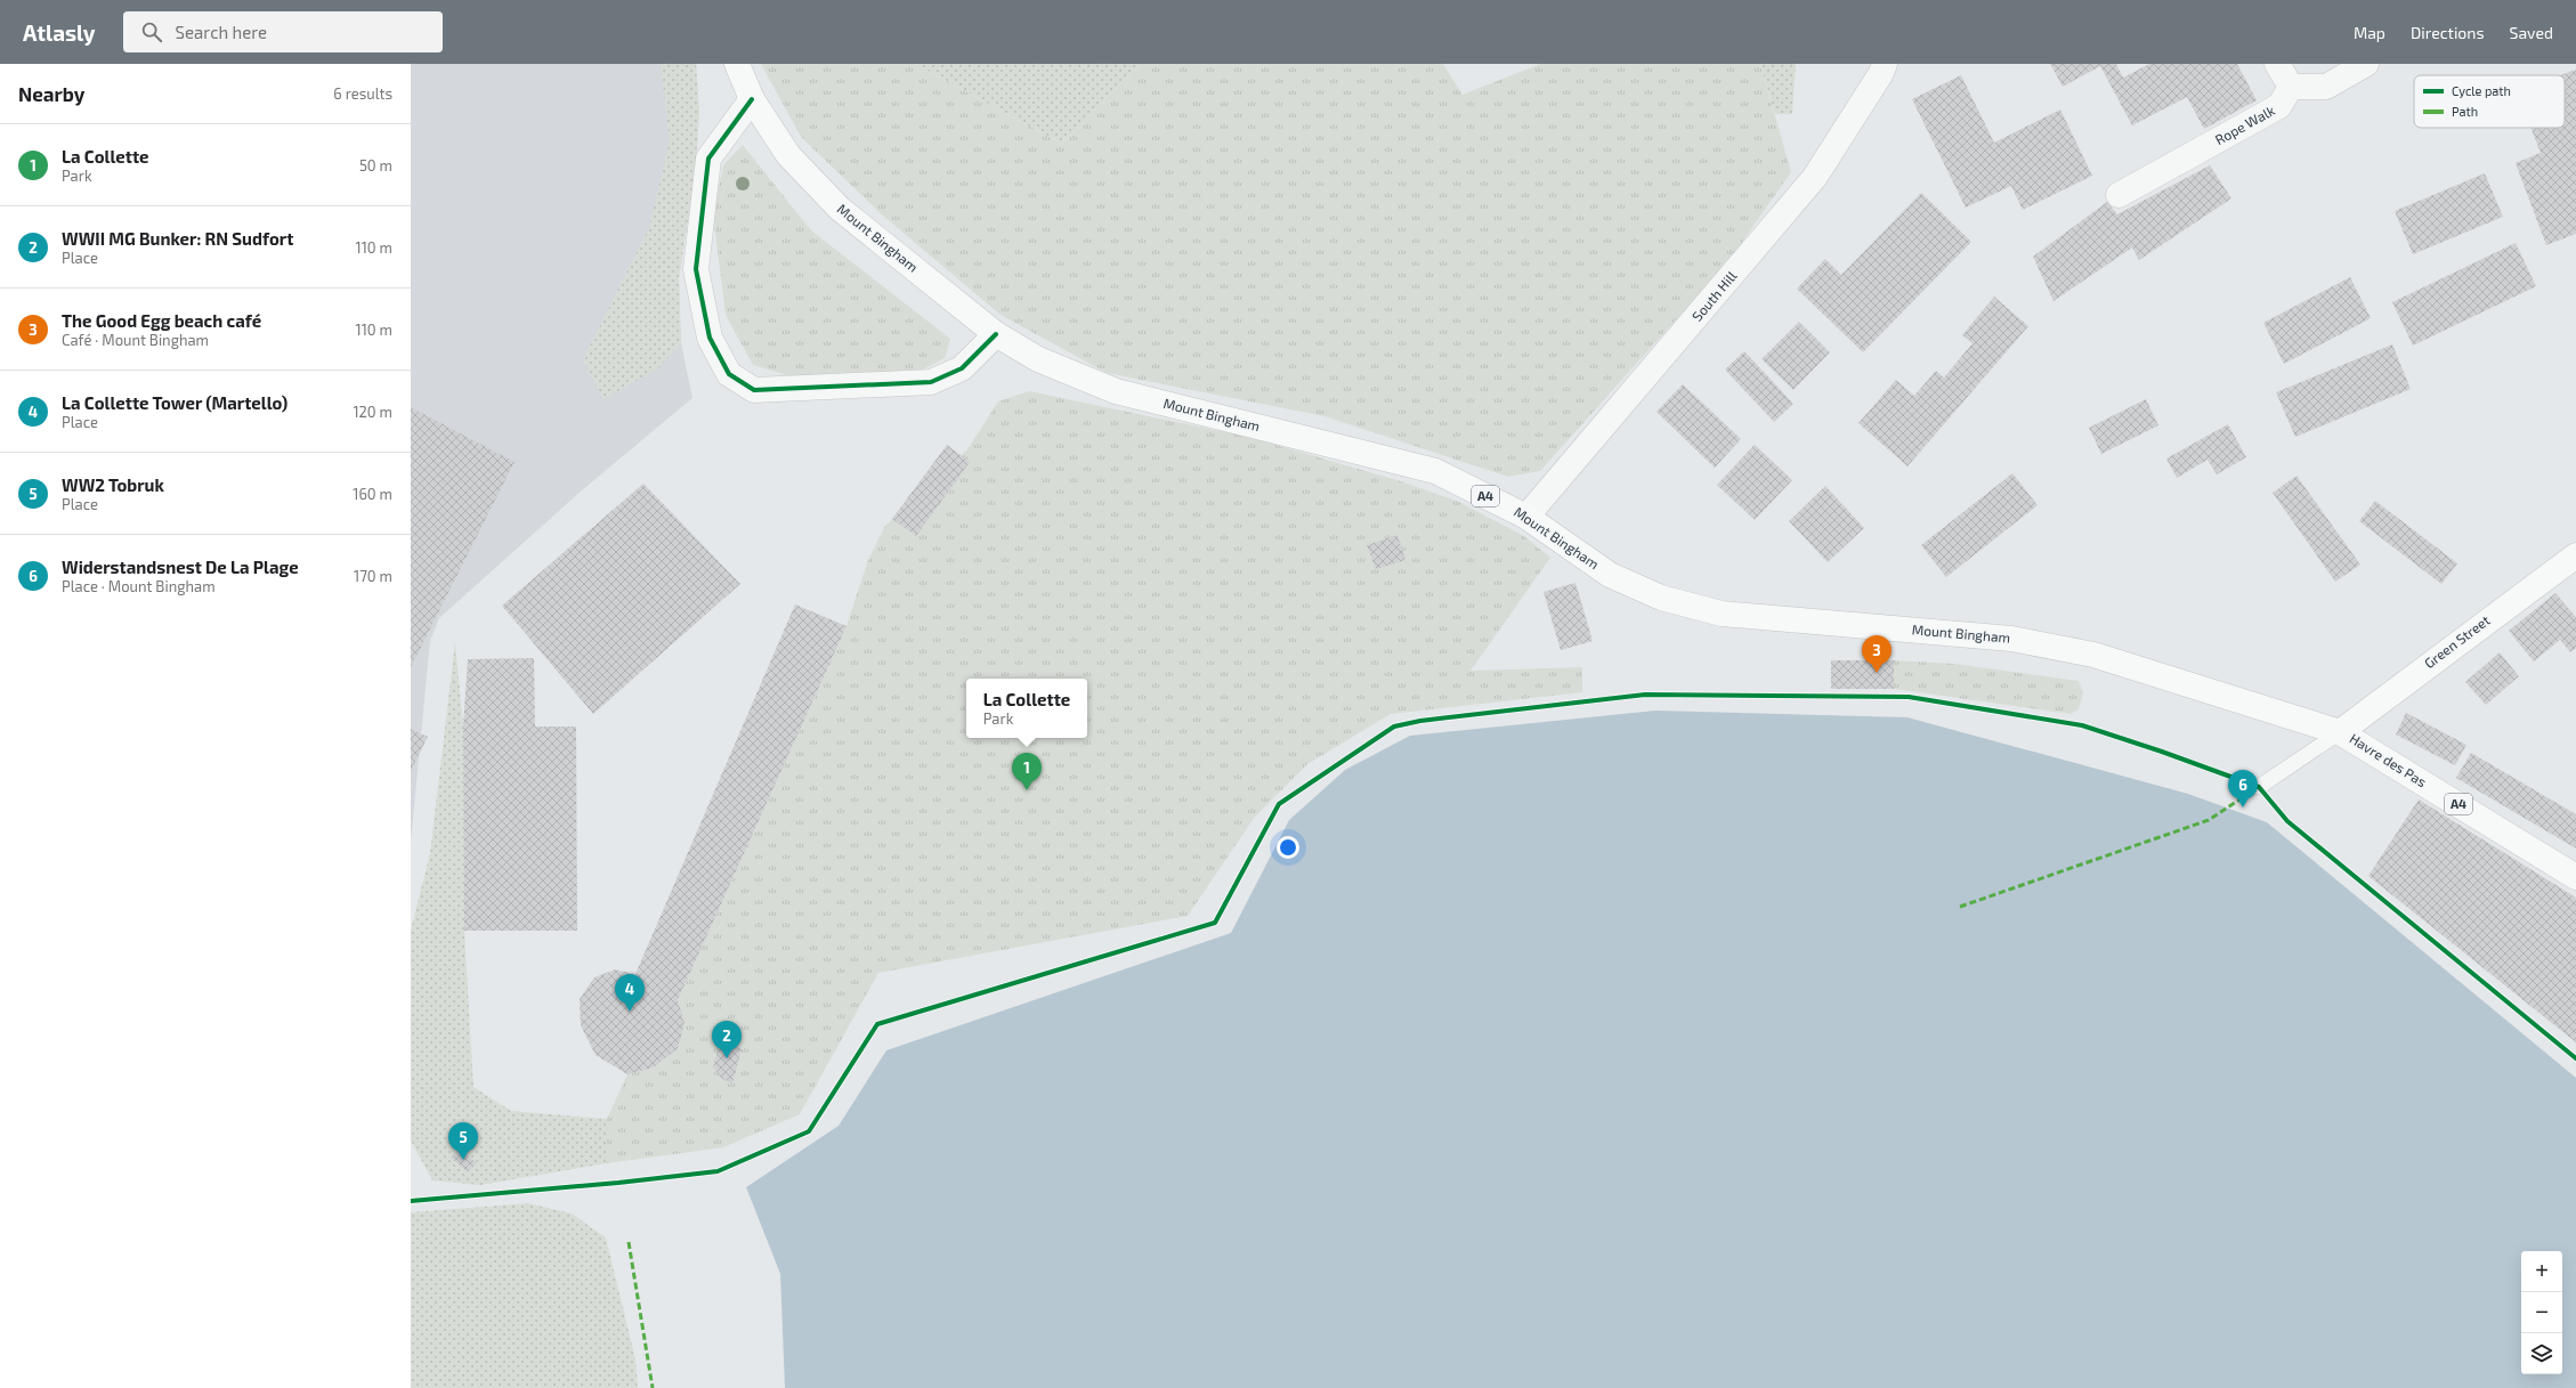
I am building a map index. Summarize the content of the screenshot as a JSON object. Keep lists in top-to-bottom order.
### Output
{
  "streets": {
    "main road": [
      "Mount Bingham",
      "A4",
      "Green Street",
      "Havre des Pas"
    ],
    "street": ["Rope Walk", "South Hill"]
  },
  "crossings": [
    ["Mount Bingham", "South Hill"],
    ["Mount Bingham", "Green Street"],
    ["Mount Bingham", "Havre des Pas"],
    ["Green Street", "Havre des Pas"]
  ],
  "legend": ["Cycle path", "Path"],
  "page": {
    "header": "Atlasly",
    "search": "Search here",
    "nav": ["Map", "Directions", "Saved"],
    "heading": ["Nearby", "6 results"],
    "list": [
      {
        "mark": "1",
        "name": "La Collette",
        "note": "Park",
        "value": "50 m"
      },
      {
        "mark": "2",
        "name": "WWII MG Bunker: RN Sudfort",
        "note": "Place",
        "value": "110 m"
      },
      {
        "mark": "3",
        "name": "The Good Egg beach café",
        "note": "Café · Mount Bingham",
        "value": "110 m"
      },
      {
        "mark": "4",
        "name": "La Collette Tower (Martello)",
        "note": "Place",
        "value": "120 m"
      },
      {
        "mark": "5",
        "name": "WW2 Tobruk",
        "note": "Place",
        "value": "160 m"
      },
      {
        "mark": "6",
        "name": "Widerstandsnest De La Plage",
        "note": "Place · Mount Bingham",
        "value": "170 m"
      }
    ],
    "pins": [
      "3",
      "1",
      "6",
      "4",
      "2",
      "5"
    ],
    "popup": ["La Collette", "Park"],
    "map_buttons": ["+", "−"]
  }
}
